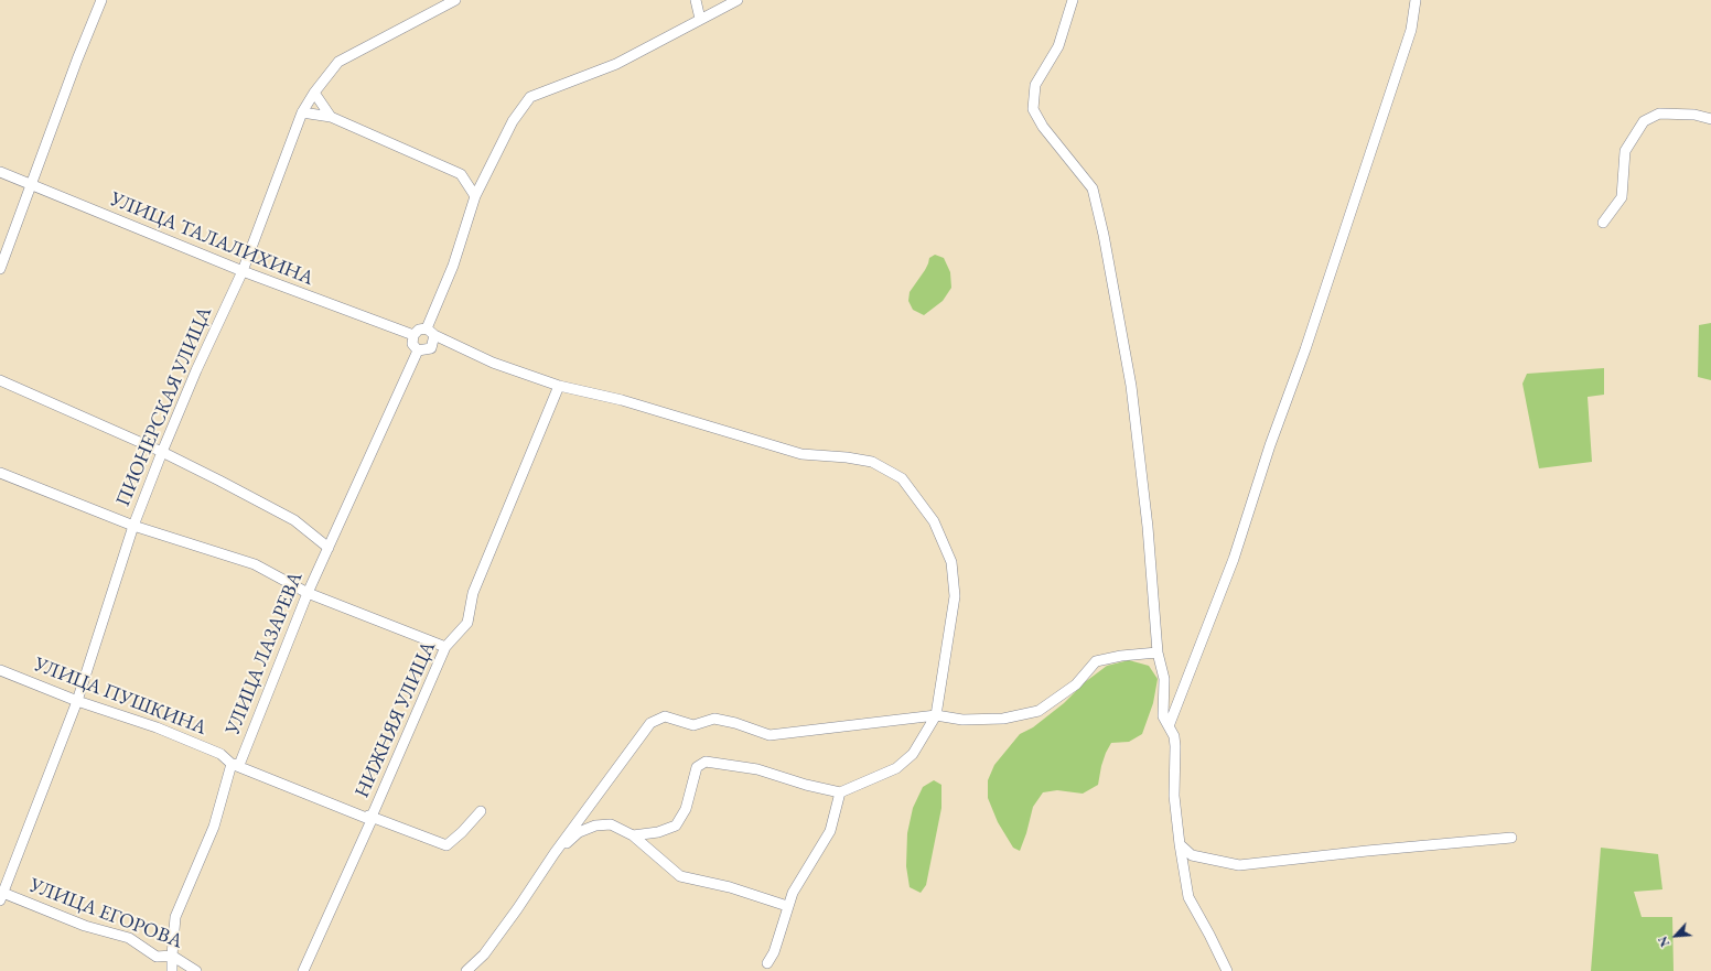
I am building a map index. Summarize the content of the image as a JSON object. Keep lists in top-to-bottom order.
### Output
{
  "streets": {
    "street": [
      "УЛИЦА ТАЛАЛИХИНА",
      "ПИОНЕРСКАЯ УЛИЦА",
      "УЛИЦА ЛАЗАРЕВА",
      "УЛИЦА ПУШКИНА",
      "НИЖНЯЯ УЛИЦА",
      "УЛИЦА ЕГОРОВА"
    ]
  },
  "crossings": [
    ["УЛИЦА ТАЛАЛИХИНА", "ПИОНЕРСКАЯ УЛИЦА"],
    ["УЛИЦА ТАЛАЛИХИНА", "УЛИЦА ЛАЗАРЕВА"],
    ["ПИОНЕРСКАЯ УЛИЦА", "УЛИЦА ПУШКИНА"],
    ["ПИОНЕРСКАЯ УЛИЦА", "УЛИЦА ЕГОРОВА"],
    ["УЛИЦА ЛАЗАРЕВА", "УЛИЦА ПУШКИНА"],
    ["УЛИЦА ЛАЗАРЕВА", "УЛИЦА ЕГОРОВА"],
    ["УЛИЦА ПУШКИНА", "НИЖНЯЯ УЛИЦА"]
  ],
  "north": "bottom left"
}
